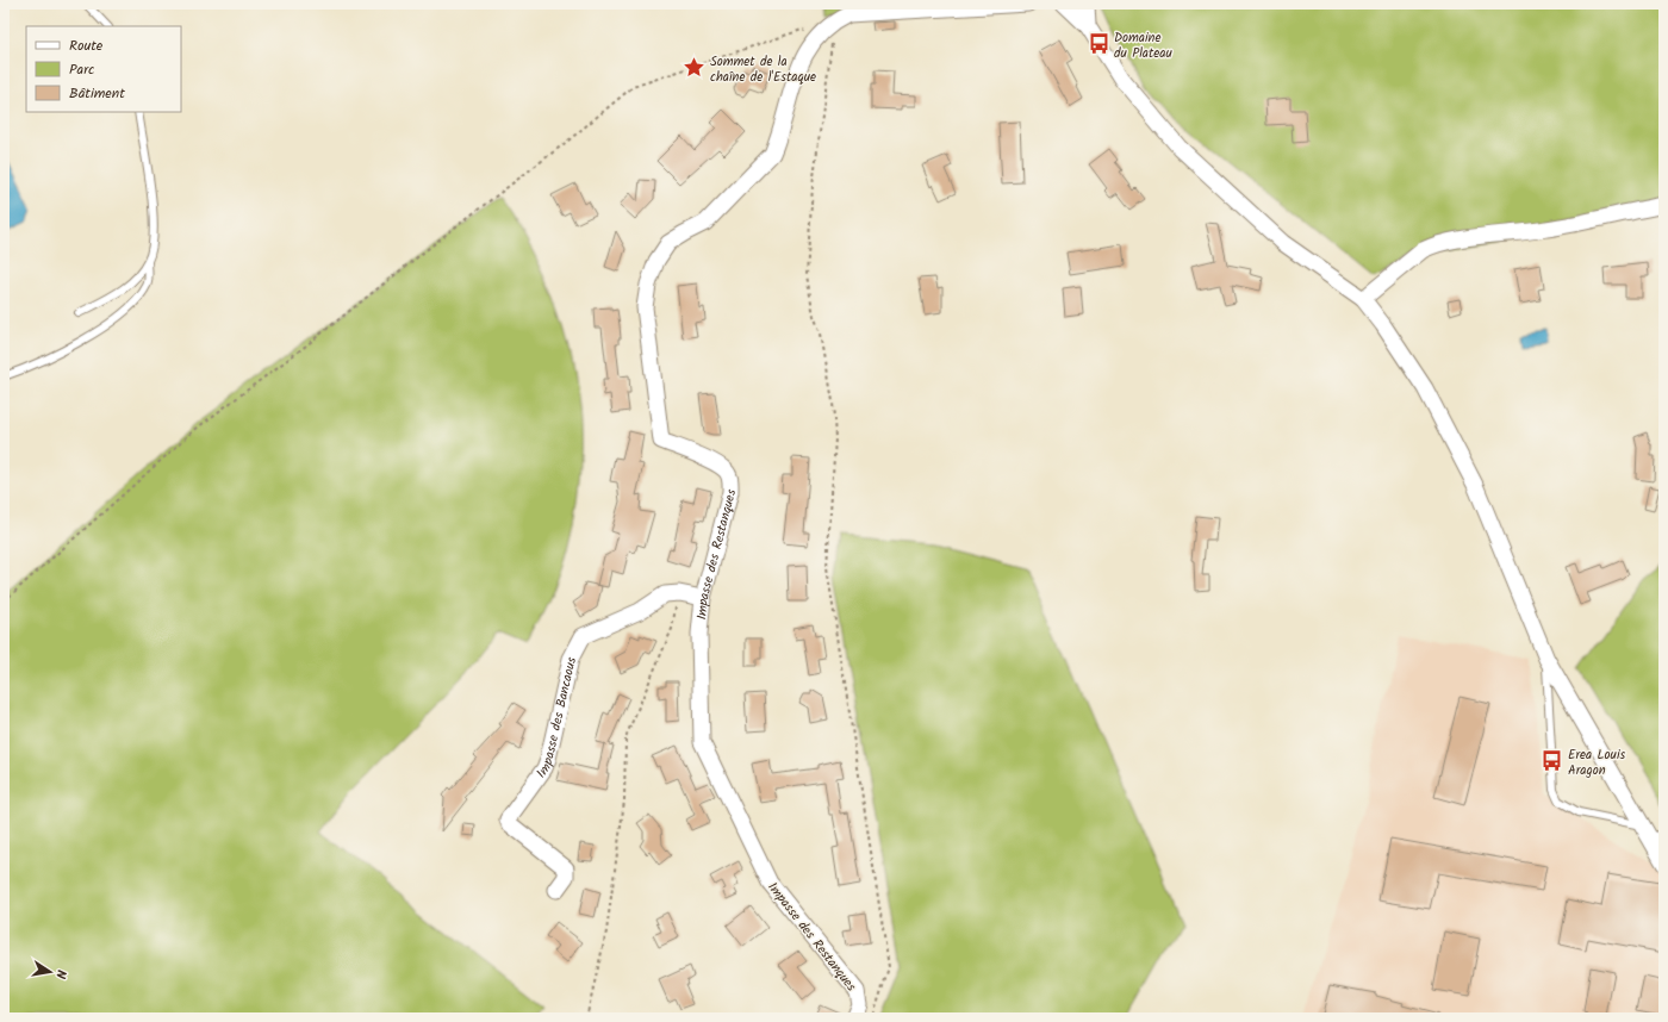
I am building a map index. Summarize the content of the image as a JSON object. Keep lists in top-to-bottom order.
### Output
{
  "streets": {
    "street": ["Impasse des Restanques", "Impasse des Bancaous"]
  },
  "crossings": [
    ["Impasse des Restanques", "Impasse des Bancaous"]
  ],
  "places": {
    "bus stop": ["Domaine du Plateau", "Erea Louis Aragon"],
    "place": ["Sommet de la chaîne de l'Estaque"]
  },
  "legend": ["Route", "Parc", "Bâtiment"],
  "north": "right"
}
